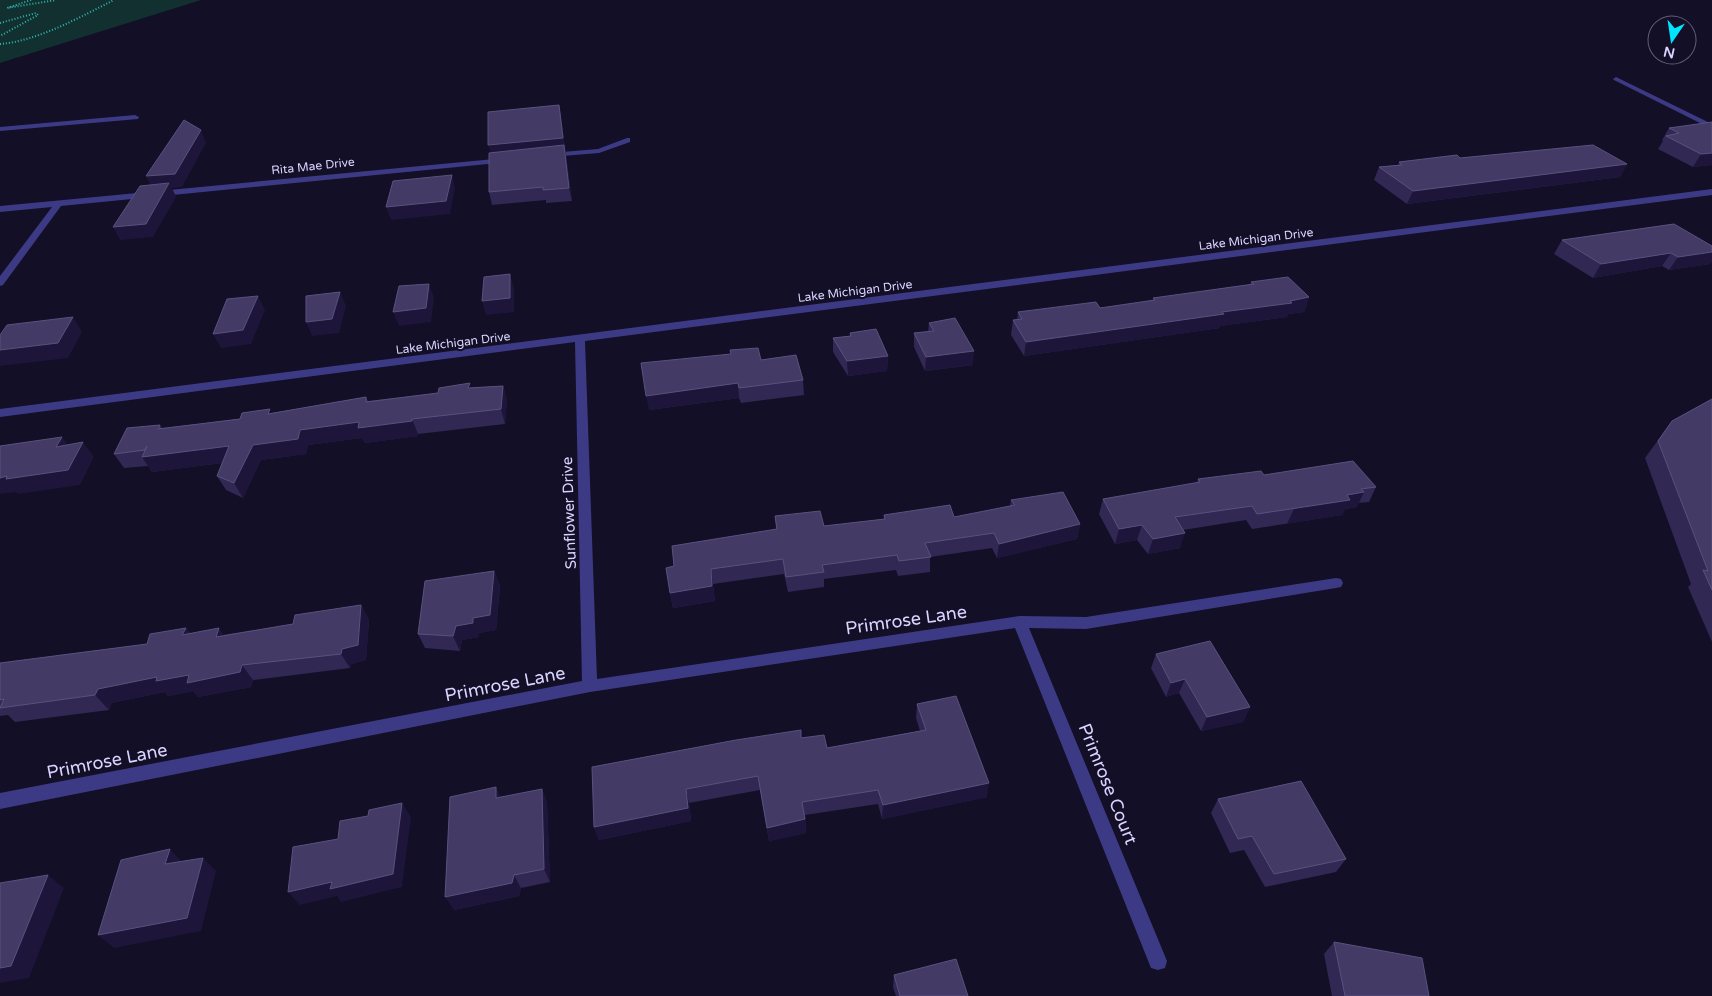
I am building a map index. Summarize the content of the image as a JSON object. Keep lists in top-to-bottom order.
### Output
{
  "streets": {
    "street": [
      "Rita Mae Drive",
      "Lake Michigan Drive",
      "Sunflower Drive",
      "Primrose Lane",
      "Primrose Court"
    ]
  },
  "crossings": [
    ["Lake Michigan Drive", "Sunflower Drive"],
    ["Sunflower Drive", "Primrose Lane"],
    ["Primrose Lane", "Primrose Court"]
  ],
  "north": "bottom"
}
